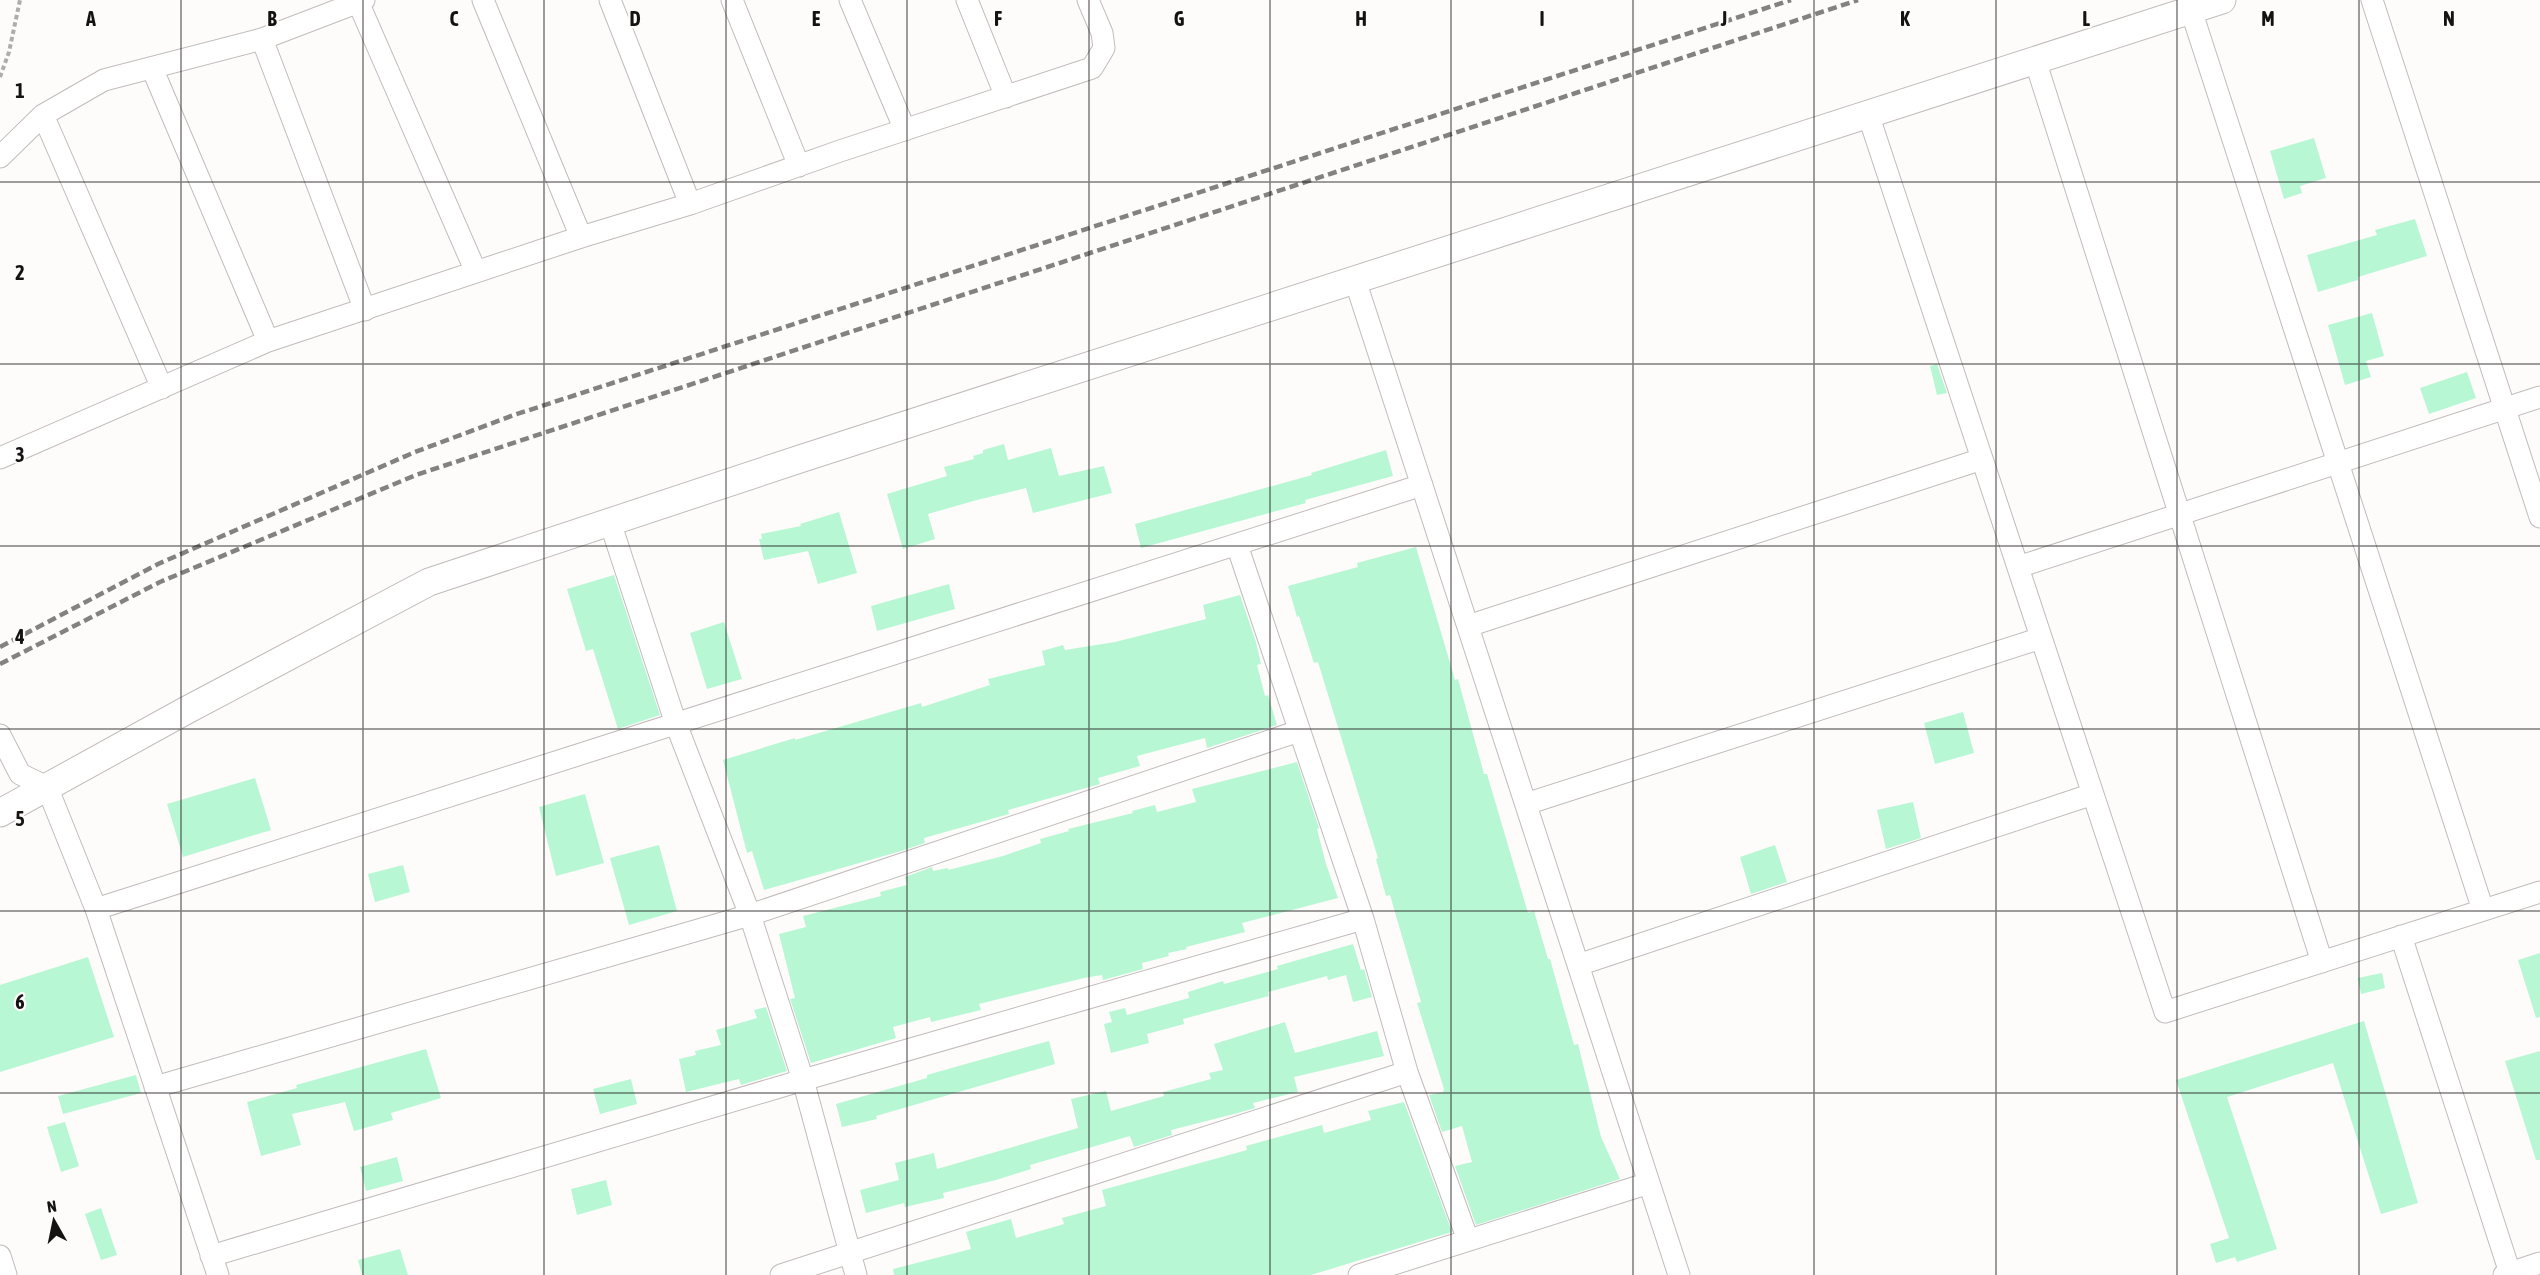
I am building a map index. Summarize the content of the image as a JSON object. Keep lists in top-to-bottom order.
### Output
{
  "north": "top",
  "grid": {
    "columns": [
      "A",
      "B",
      "C",
      "D",
      "E",
      "F",
      "G",
      "H",
      "I",
      "J",
      "K",
      "L",
      "M",
      "N"
    ],
    "rows": [
      "1",
      "2",
      "3",
      "4",
      "5",
      "6"
    ]
  }
}
